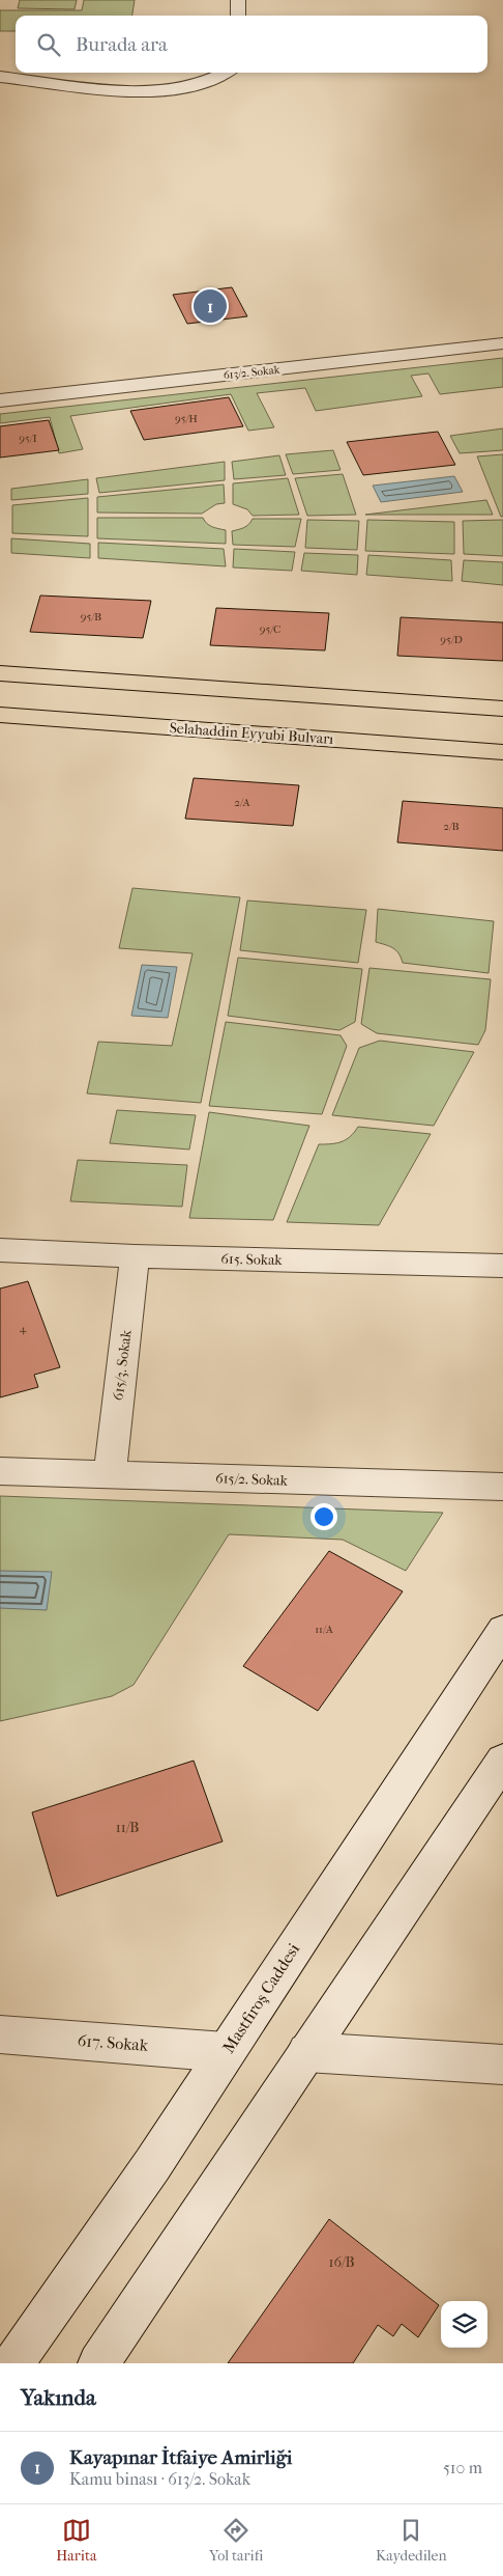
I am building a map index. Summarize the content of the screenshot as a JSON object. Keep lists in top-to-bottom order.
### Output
{
  "streets": {
    "main road": ["Selahaddin Eyyubi Bulvarı"],
    "street": [
      "613/2. Sokak",
      "615. Sokak",
      "615/3. Sokak",
      "615/2. Sokak",
      "Mastfıroş Caddesi",
      "617. Sokak"
    ]
  },
  "crossings": [
    ["615. Sokak", "615/3. Sokak"],
    ["615/3. Sokak", "615/2. Sokak"],
    ["Mastfıroş Caddesi", "617. Sokak"]
  ],
  "house_numbers": [
    "95/H",
    "95/I",
    "95/B",
    "95/C",
    "95/D",
    "2/A",
    "2/B",
    "4",
    "11/A",
    "11/B",
    "16/B"
  ],
  "page": {
    "search": "Burada ara",
    "pins": "1",
    "heading": "Yakında",
    "list": [
      {
        "mark": "1",
        "name": "Kayapınar İtfaiye Amirliği",
        "note": "Kamu binası · 613/2. Sokak",
        "value": "510 m"
      }
    ],
    "nav": ["Harita", "Yol tarifi", "Kaydedilen"]
  }
}
